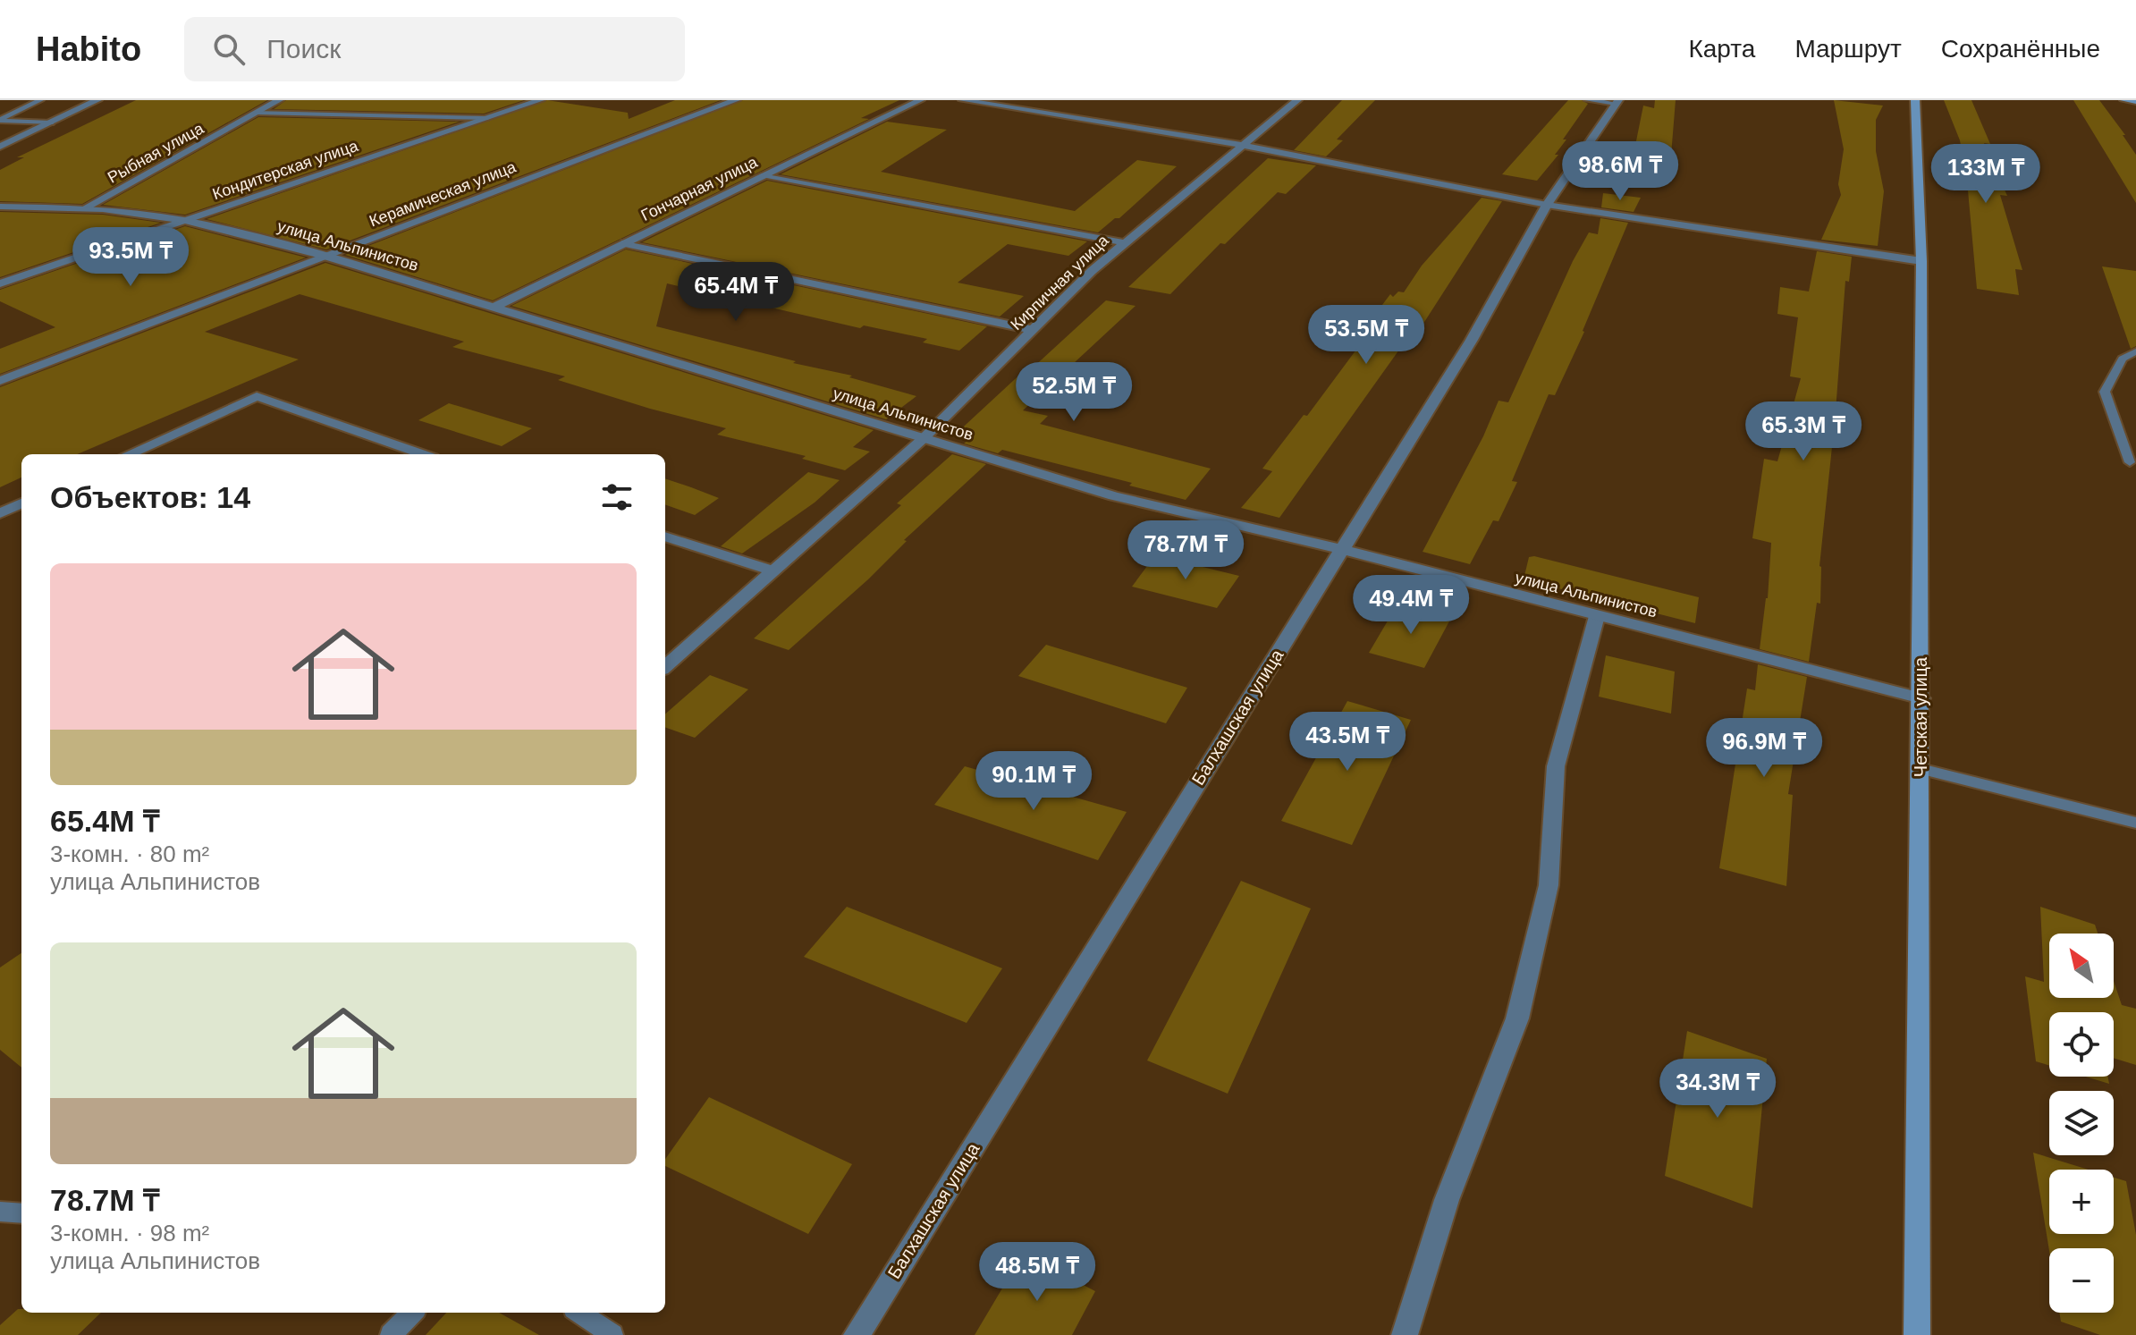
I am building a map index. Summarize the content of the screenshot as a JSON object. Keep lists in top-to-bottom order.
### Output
{
  "streets": {
    "main road": ["Четская улица"],
    "street": [
      "Рыбная улица",
      "Кондитерская улица",
      "Гончарная улица",
      "Керамическая улица",
      "улица Альпинистов",
      "Кирпичная улица",
      "Балхашская улица"
    ]
  },
  "crossings": [
    ["Рыбная улица", "улица Альпинистов"],
    ["Кондитерская улица", "улица Альпинистов"],
    ["Гончарная улица", "улица Альпинистов"],
    ["Керамическая улица", "улица Альпинистов"],
    ["улица Альпинистов", "Кирпичная улица"],
    ["улица Альпинистов", "Балхашская улица"],
    ["улица Альпинистов", "Четская улица"]
  ],
  "north": "top left",
  "page": {
    "header": "Habito",
    "search": "Поиск",
    "nav": ["Карта", "Маршрут", "Сохранённые"],
    "price": [
      "98.6M ₸",
      "133M ₸",
      "93.5M ₸",
      "65.4M ₸",
      "53.5M ₸",
      "52.5M ₸",
      "65.3M ₸",
      "78.7M ₸",
      "49.4M ₸",
      "43.5M ₸",
      "96.9M ₸",
      "90.1M ₸",
      "34.3M ₸",
      "48.5M ₸"
    ],
    "heading": "Объектов: 14",
    "list": [
      {
        "name": "65.4M ₸",
        "note": "3-комн. · 80 m² · улица Альпинистов"
      },
      {
        "name": "78.7M ₸",
        "note": "3-комн. · 98 m² · улица Альпинистов"
      }
    ],
    "map_buttons": ["+", "−"]
  }
}
